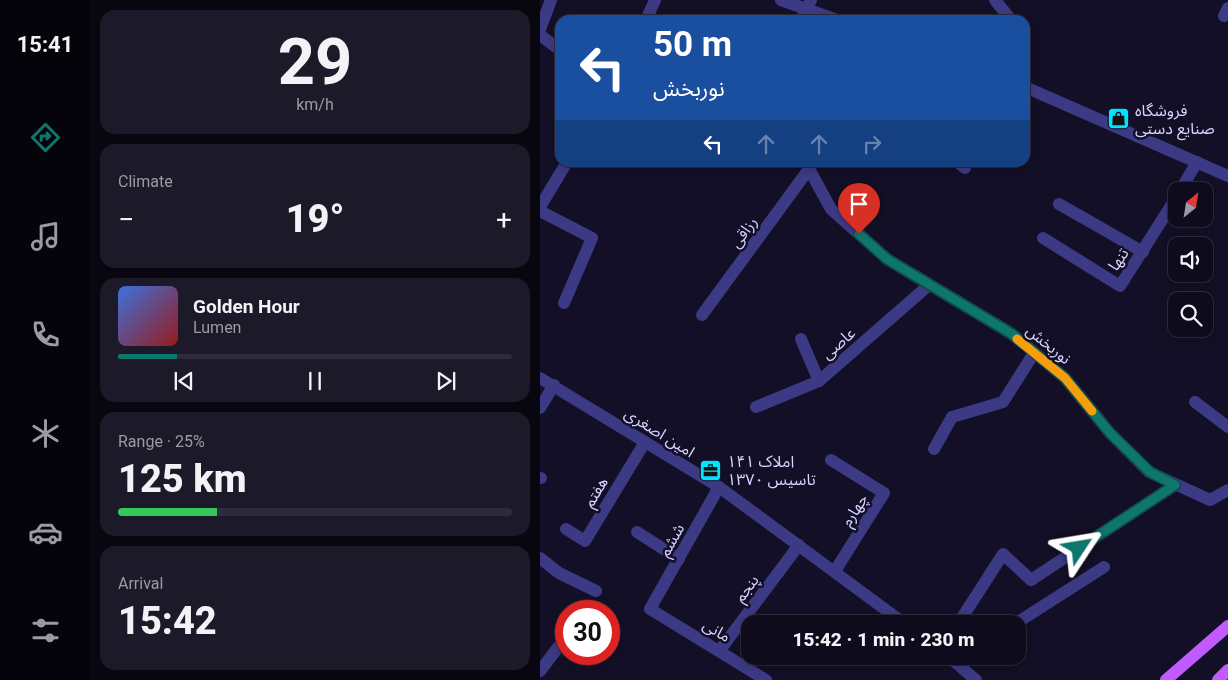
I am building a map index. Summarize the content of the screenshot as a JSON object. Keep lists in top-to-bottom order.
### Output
{
  "streets": {
    "street": [
      "رزاقی",
      "تنها",
      "عاصی",
      "نوربخش",
      "امین اصغری",
      "هفتم",
      "چهارم",
      "ششم",
      "پنجم",
      "مانی"
    ]
  },
  "crossings": [
    ["عاصی", "نوربخش"],
    ["امین اصغری", "هفتم"],
    ["امین اصغری", "چهارم"],
    ["امین اصغری", "ششم"],
    ["امین اصغری", "پنجم"],
    ["ششم", "مانی"],
    ["پنجم", "مانی"]
  ],
  "places": {
    "shop": ["فروشگاه صنایع دستی"],
    "office": ["املاک ۱۴۱ تاسیس ۱۳۷۰"]
  },
  "north": "top right",
  "page": {
    "tabs": "15:41",
    "tile": [
      ["29", "km/h"],
      "Climate",
      ["Range · 25%", "125 km"],
      ["Arrival", "15:42"]
    ],
    "turn": ["50 m", "نوربخش"],
    "heat": ["−", "19°", "+"],
    "song": ["Golden Hour", "Lumen"],
    "limit": "30",
    "trip": "15:42 · 1 min · 230 m"
  }
}
